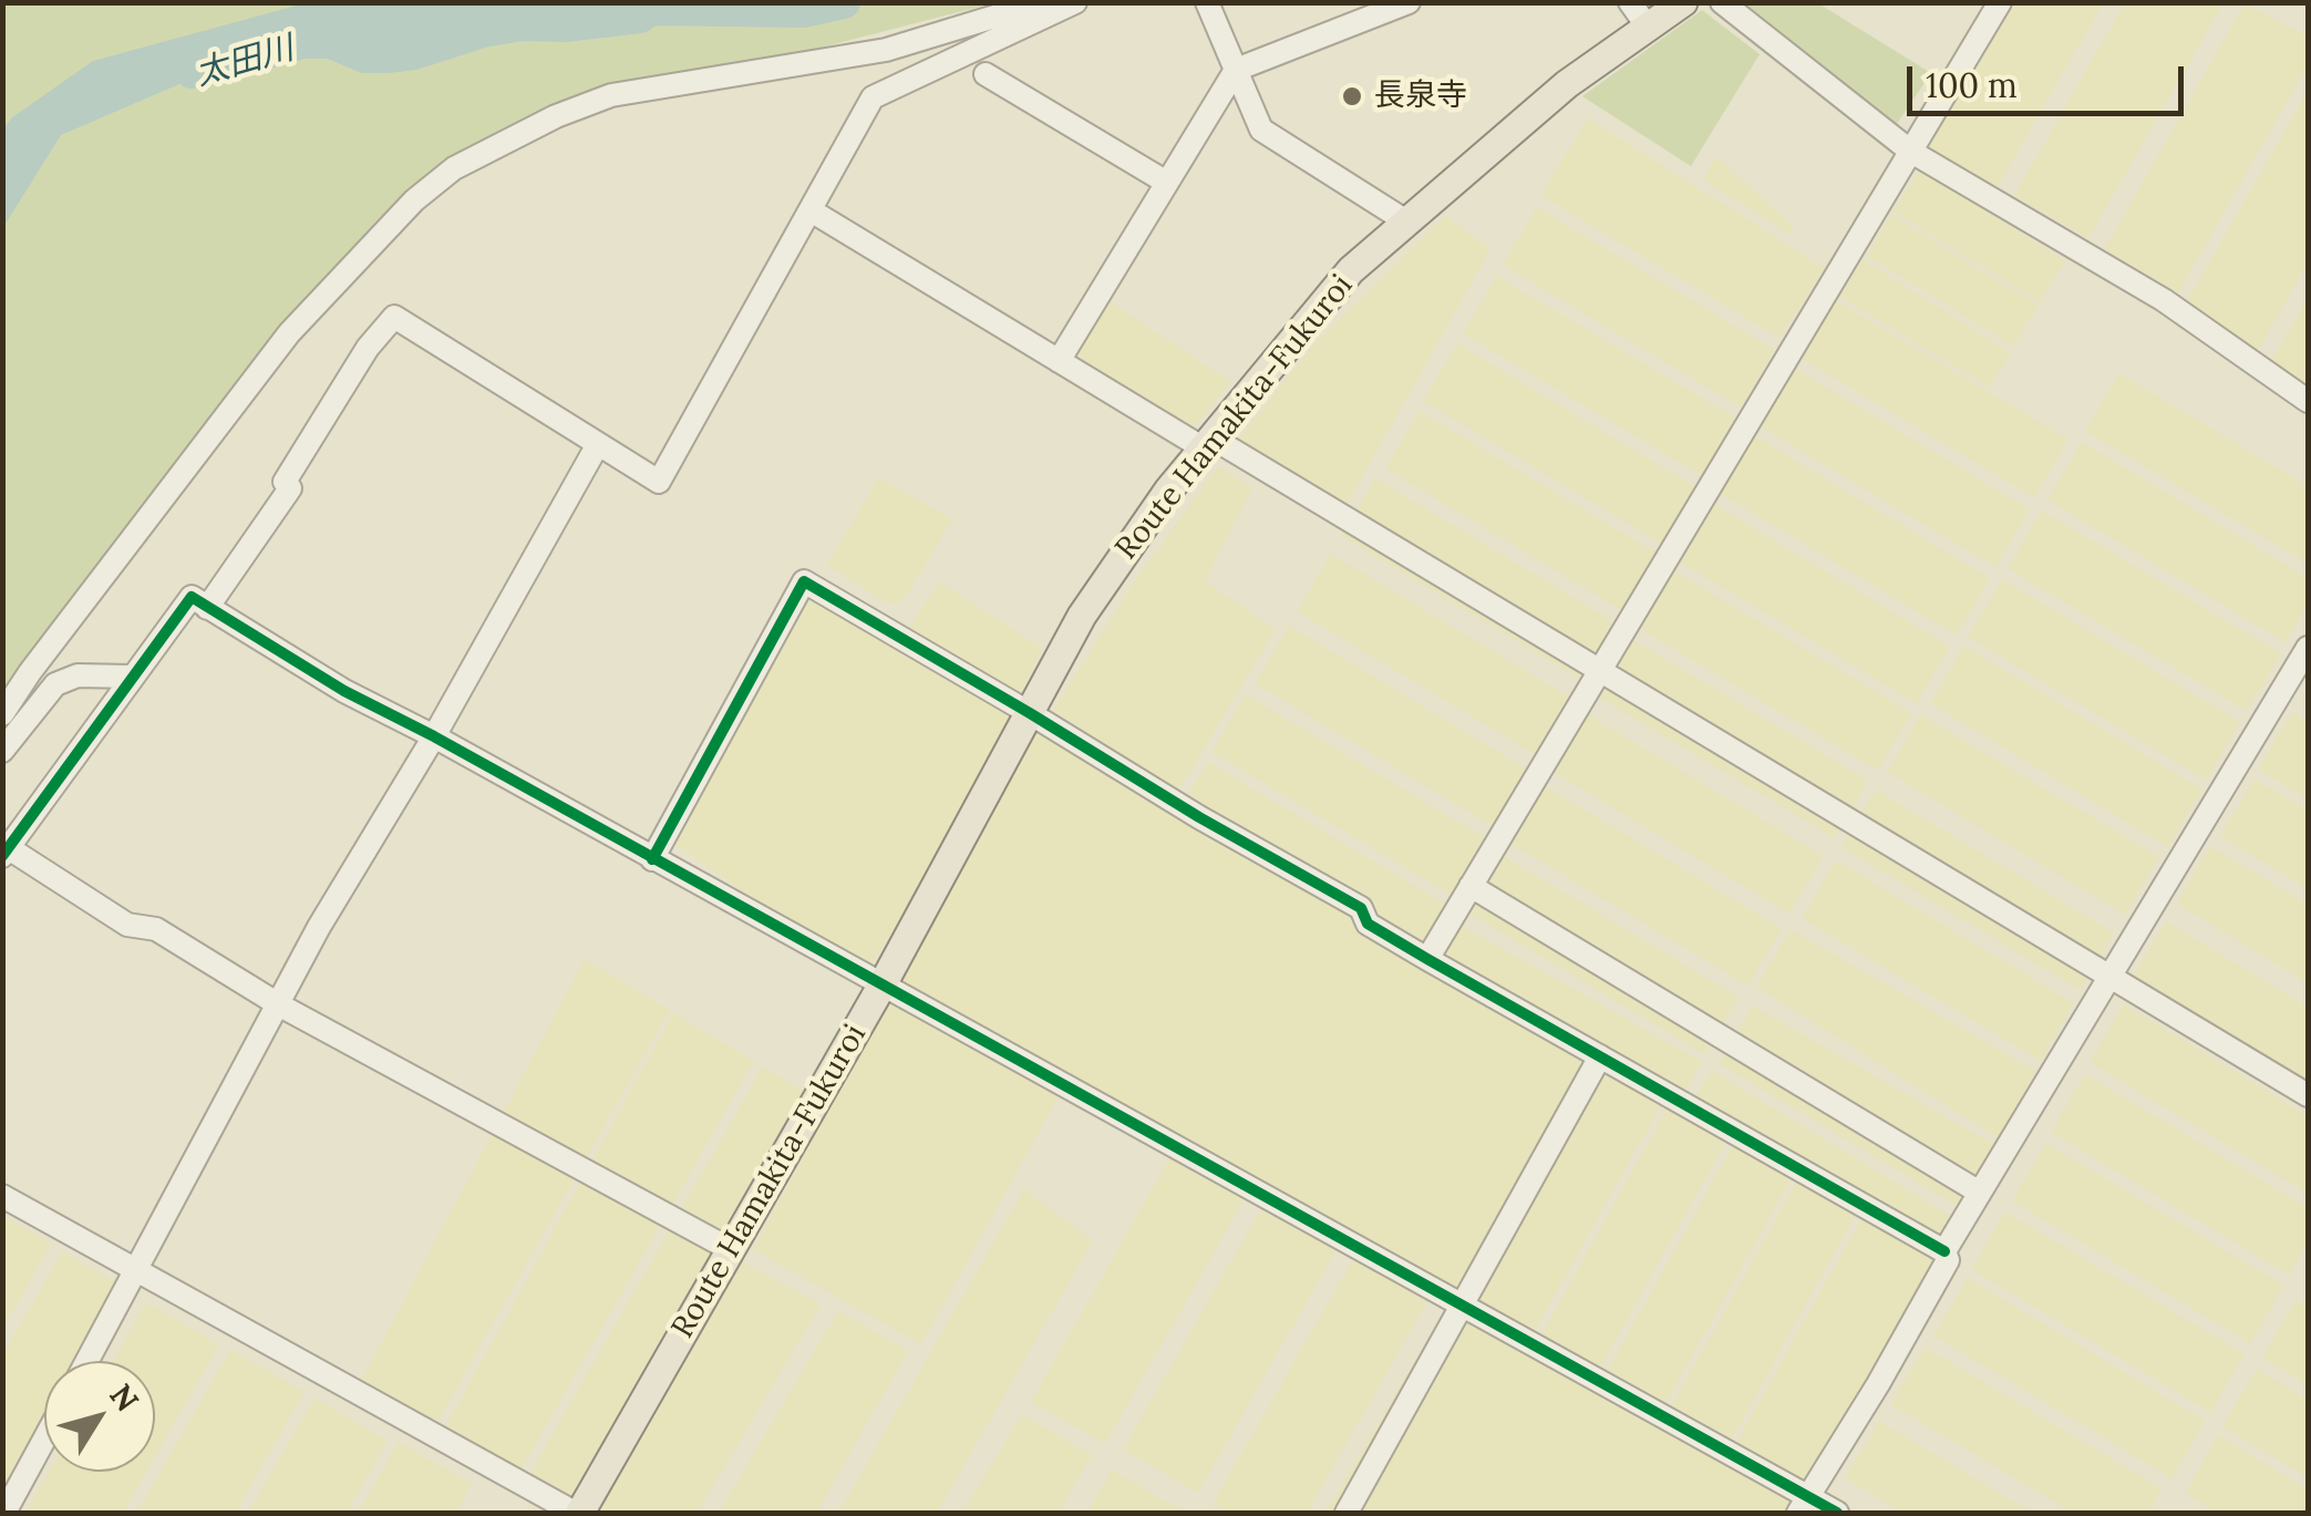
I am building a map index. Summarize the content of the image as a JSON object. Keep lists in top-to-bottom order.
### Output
{
  "streets": {
    "main road": ["Route Hamakita-Fukuroi"]
  },
  "water": ["太田川"],
  "places": ["長泉寺"],
  "scale_bar": "100 m",
  "north": "top right"
}
